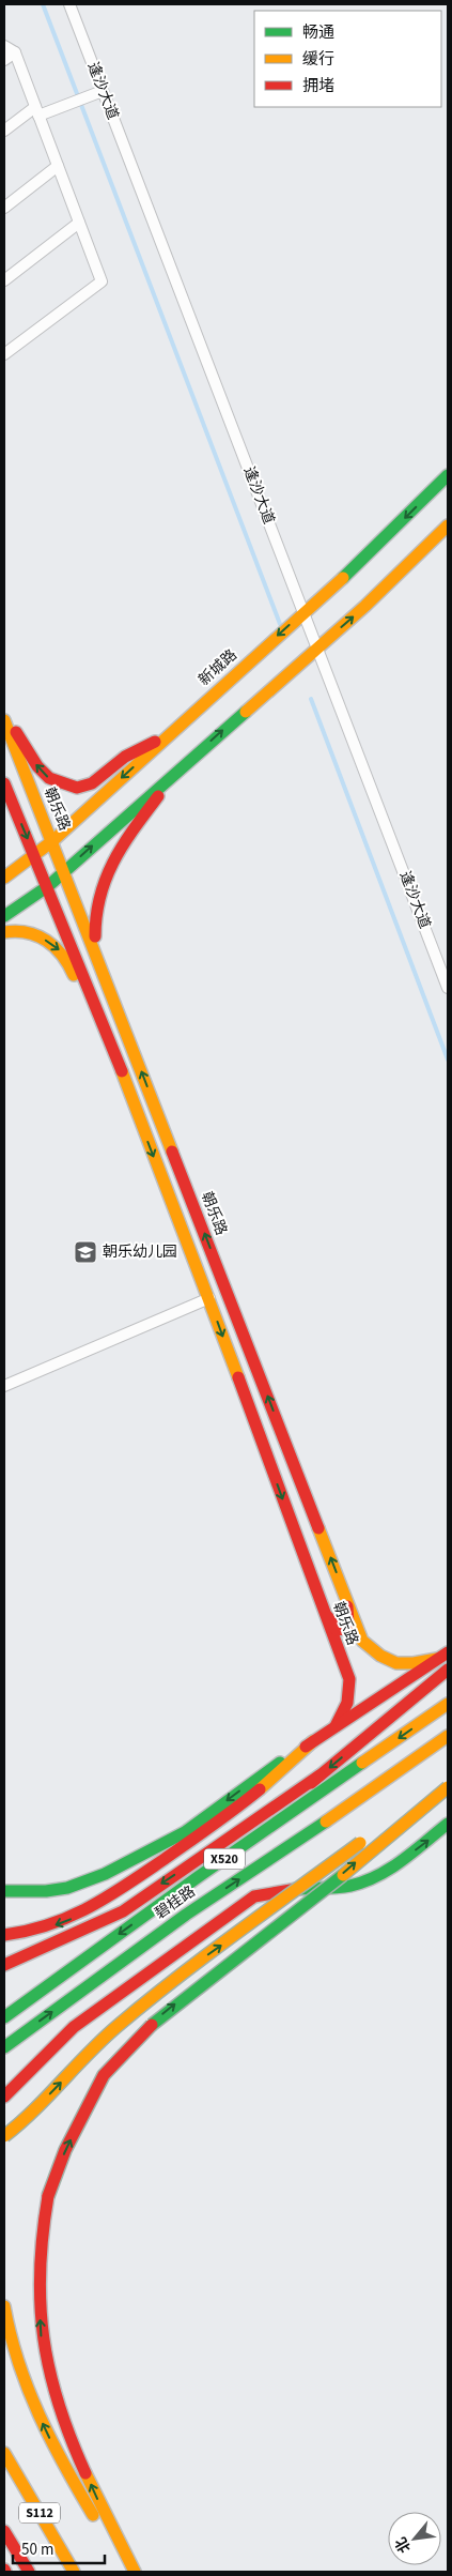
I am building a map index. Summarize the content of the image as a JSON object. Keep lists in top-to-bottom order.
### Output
{
  "streets": {
    "main road": [
      "新城路",
      "朝乐路",
      "X520",
      "碧桂路",
      "S112"
    ],
    "street": ["逢沙大道"]
  },
  "crossings": [
    ["逢沙大道", "新城路"],
    ["新城路", "朝乐路"]
  ],
  "places": {
    "school or university": ["朝乐幼儿园"]
  },
  "legend": ["畅通", "缓行", "拥堵"],
  "scale_bar": "50 m",
  "north": "bottom left"
}
